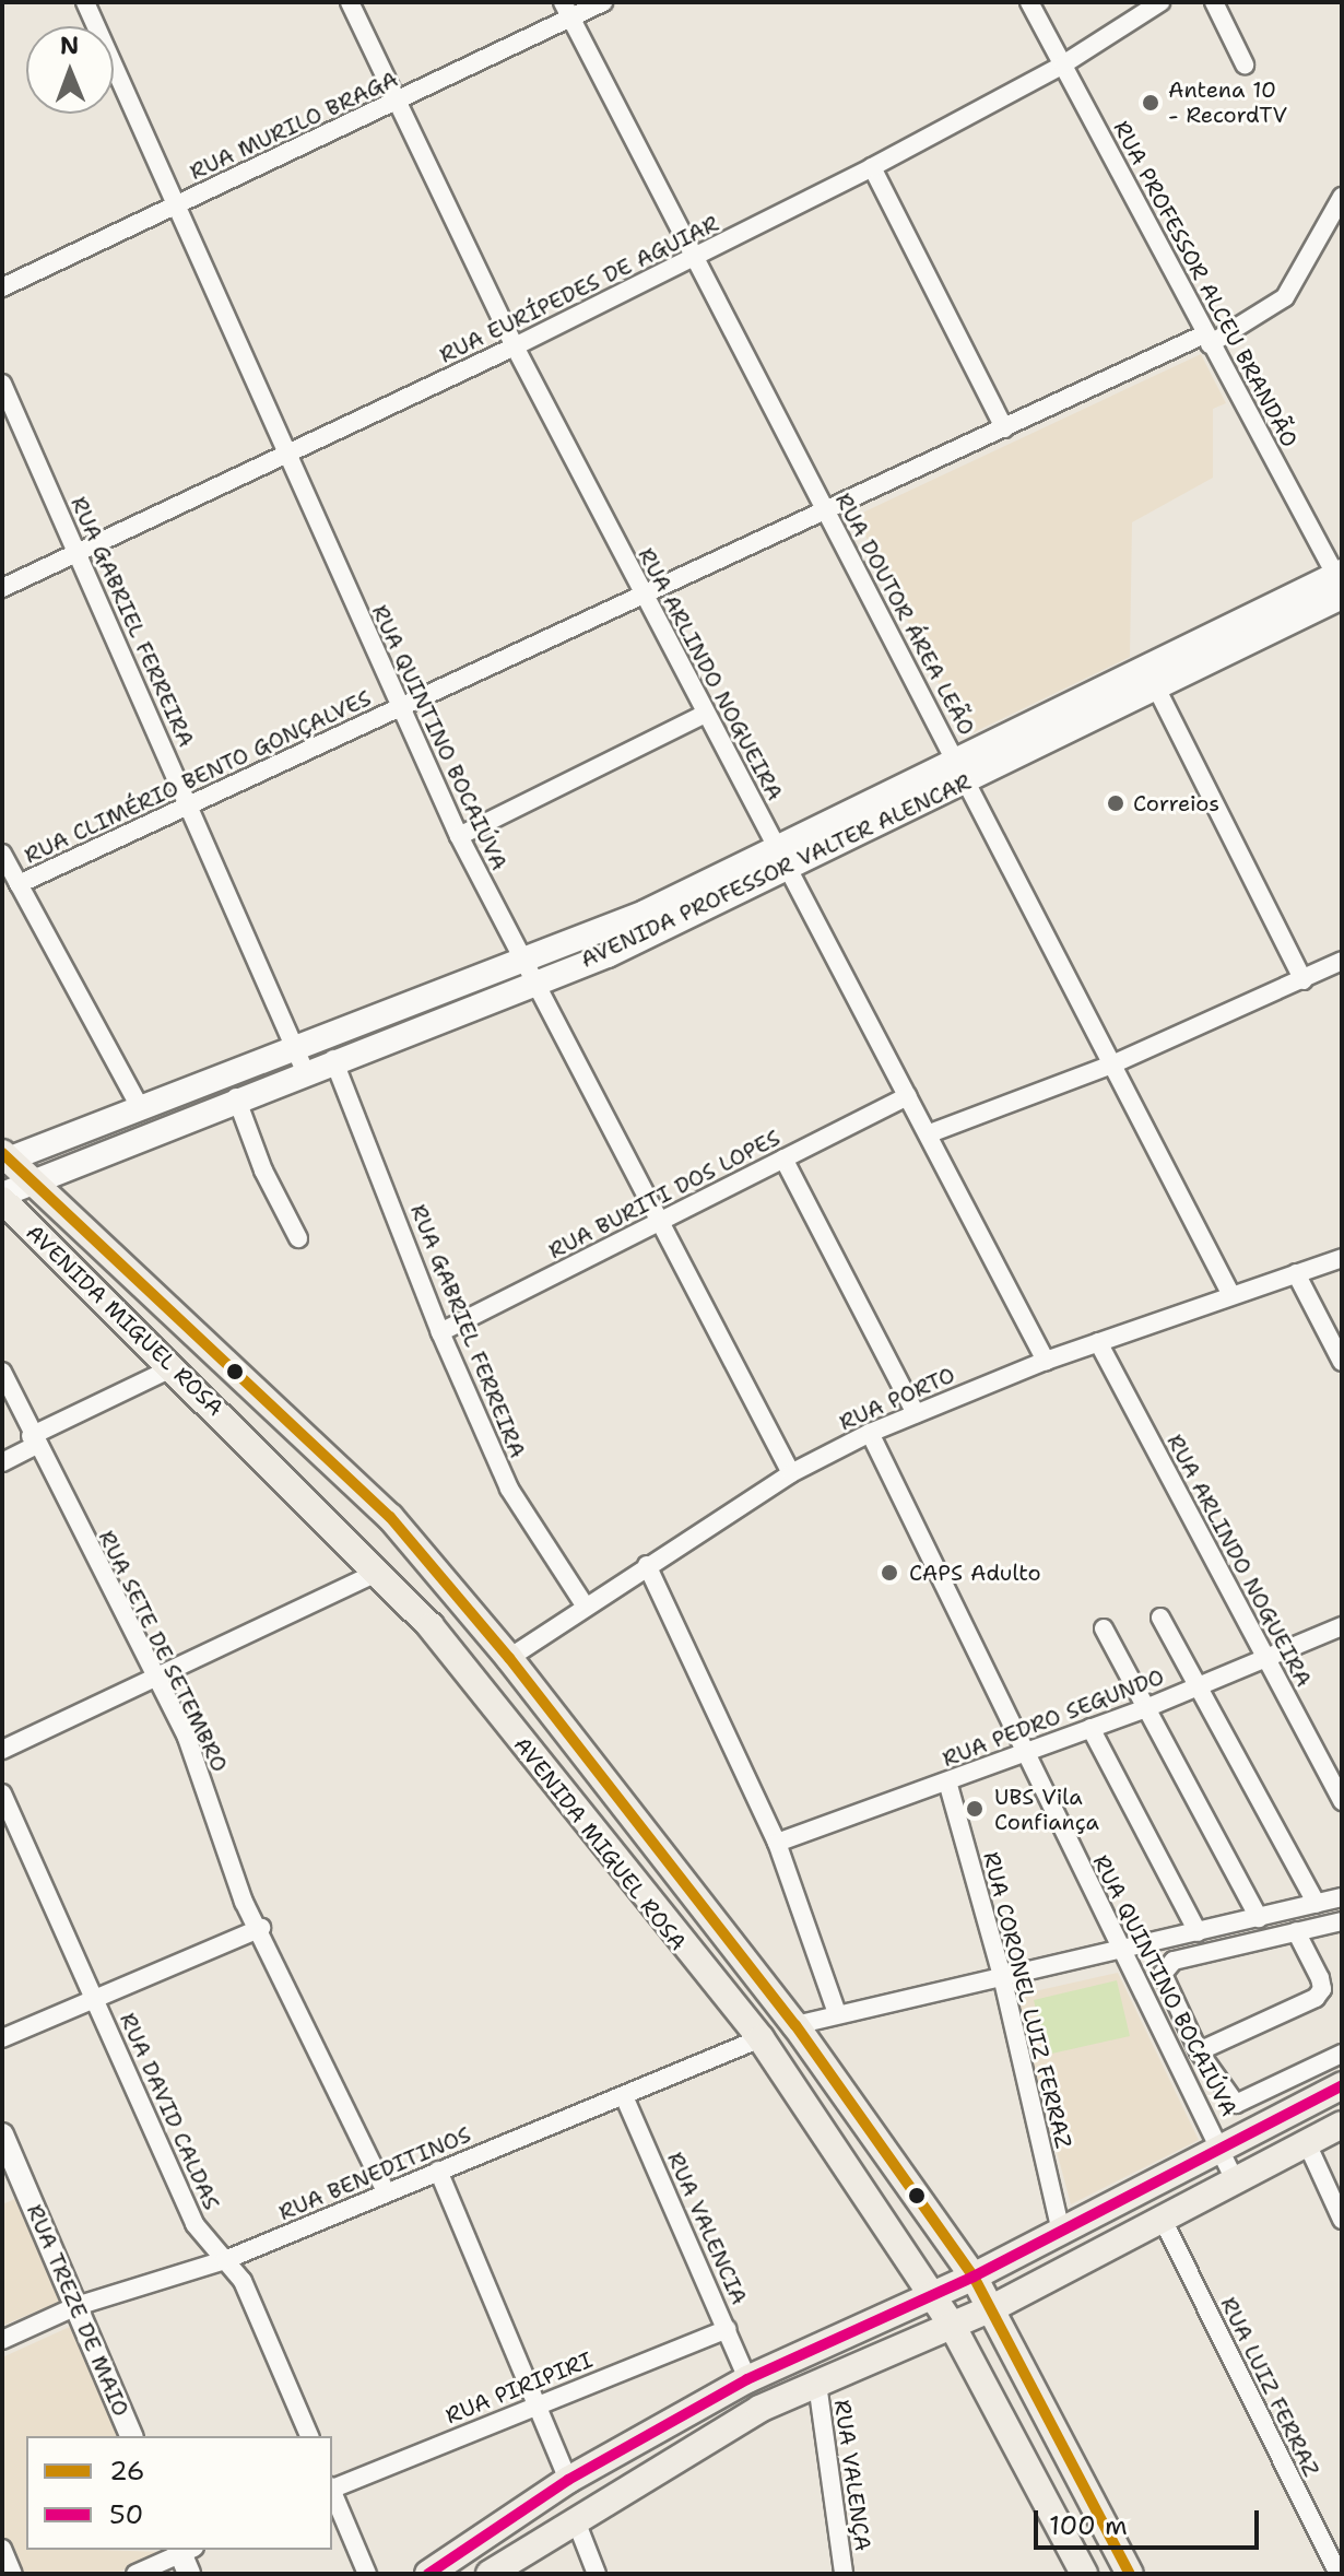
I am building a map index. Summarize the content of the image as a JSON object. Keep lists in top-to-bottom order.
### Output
{
  "streets": {
    "main road": ["AVENIDA PROFESSOR VALTER ALENCAR", "AVENIDA MIGUEL ROSA"],
    "street": [
      "RUA MURILO BRAGA",
      "RUA PROFESSOR ALCEU BRANDÃO",
      "RUA EURÍPEDES DE AGUIAR",
      "RUA DOUTOR ÁREA LEÃO",
      "RUA GABRIEL FERREIRA",
      "RUA ARLINDO NOGUEIRA",
      "RUA QUINTINO BOCAIÚVA",
      "RUA CLIMÉRIO BENTO GONÇALVES",
      "RUA BURITI DOS LOPES",
      "RUA PORTO",
      "RUA SETE DE SETEMBRO",
      "RUA PEDRO SEGUNDO",
      "RUA CORONEL LUIZ FERRAZ",
      "RUA DAVID CALDAS",
      "RUA BENEDITINOS",
      "RUA VALENCIA",
      "RUA TREZE DE MAIO",
      "RUA LUIZ FERRAZ",
      "RUA PIRIPIRI",
      "RUA VALENÇA"
    ]
  },
  "crossings": [
    ["RUA MURILO BRAGA", "RUA DOUTOR ÁREA LEÃO"],
    ["RUA MURILO BRAGA", "RUA ARLINDO NOGUEIRA"],
    ["RUA MURILO BRAGA", "RUA QUINTINO BOCAIÚVA"],
    ["RUA PROFESSOR ALCEU BRANDÃO", "RUA EURÍPEDES DE AGUIAR"],
    ["RUA PROFESSOR ALCEU BRANDÃO", "RUA CLIMÉRIO BENTO GONÇALVES"],
    ["RUA PROFESSOR ALCEU BRANDÃO", "AVENIDA PROFESSOR VALTER ALENCAR"],
    ["RUA EURÍPEDES DE AGUIAR", "RUA DOUTOR ÁREA LEÃO"],
    ["RUA EURÍPEDES DE AGUIAR", "RUA GABRIEL FERREIRA"],
    ["RUA EURÍPEDES DE AGUIAR", "RUA ARLINDO NOGUEIRA"],
    ["RUA EURÍPEDES DE AGUIAR", "RUA QUINTINO BOCAIÚVA"],
    ["RUA DOUTOR ÁREA LEÃO", "RUA CLIMÉRIO BENTO GONÇALVES"],
    ["RUA DOUTOR ÁREA LEÃO", "AVENIDA PROFESSOR VALTER ALENCAR"],
    ["RUA DOUTOR ÁREA LEÃO", "RUA PORTO"],
    ["RUA GABRIEL FERREIRA", "RUA CLIMÉRIO BENTO GONÇALVES"],
    ["RUA GABRIEL FERREIRA", "AVENIDA PROFESSOR VALTER ALENCAR"],
    ["RUA GABRIEL FERREIRA", "RUA BURITI DOS LOPES"],
    ["RUA GABRIEL FERREIRA", "RUA PORTO"],
    ["RUA ARLINDO NOGUEIRA", "RUA CLIMÉRIO BENTO GONÇALVES"],
    ["RUA ARLINDO NOGUEIRA", "AVENIDA PROFESSOR VALTER ALENCAR"],
    ["RUA ARLINDO NOGUEIRA", "RUA BURITI DOS LOPES"],
    ["RUA ARLINDO NOGUEIRA", "RUA PORTO"],
    ["RUA ARLINDO NOGUEIRA", "RUA PEDRO SEGUNDO"],
    ["RUA QUINTINO BOCAIÚVA", "RUA CLIMÉRIO BENTO GONÇALVES"],
    ["RUA QUINTINO BOCAIÚVA", "AVENIDA PROFESSOR VALTER ALENCAR"],
    ["RUA QUINTINO BOCAIÚVA", "RUA BURITI DOS LOPES"],
    ["RUA QUINTINO BOCAIÚVA", "RUA PORTO"],
    ["RUA QUINTINO BOCAIÚVA", "RUA PEDRO SEGUNDO"],
    ["AVENIDA PROFESSOR VALTER ALENCAR", "AVENIDA MIGUEL ROSA"],
    ["AVENIDA MIGUEL ROSA", "RUA PORTO"],
    ["AVENIDA MIGUEL ROSA", "RUA BENEDITINOS"],
    ["RUA SETE DE SETEMBRO", "RUA BENEDITINOS"],
    ["RUA PEDRO SEGUNDO", "RUA CORONEL LUIZ FERRAZ"],
    ["RUA DAVID CALDAS", "RUA BENEDITINOS"],
    ["RUA BENEDITINOS", "RUA VALENCIA"],
    ["RUA BENEDITINOS", "RUA TREZE DE MAIO"],
    ["RUA VALENCIA", "RUA PIRIPIRI"]
  ],
  "places": [
    "Antena 10 - RecordTV",
    "Correios",
    "CAPS Adulto",
    "UBS Vila Confiança"
  ],
  "lines": ["transit line 26", "transit line 50"],
  "legend": ["26", "50"],
  "scale_bar": "100 m",
  "north": "top"
}
